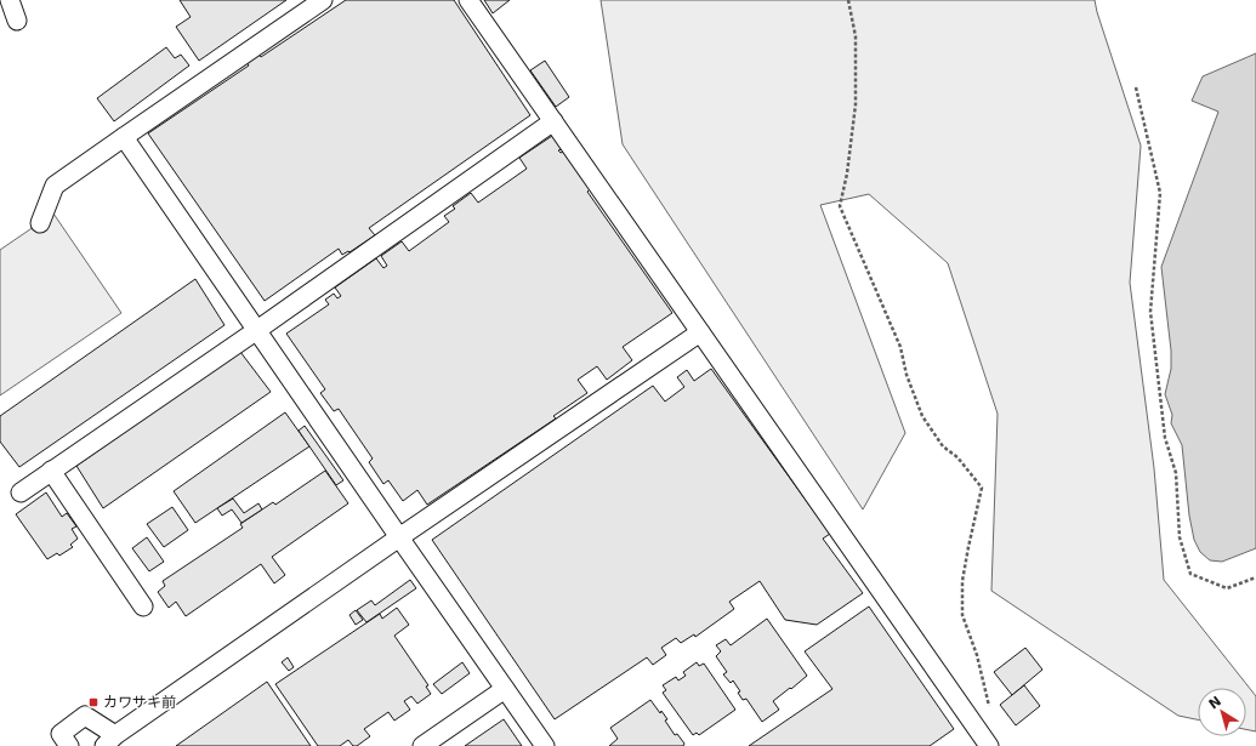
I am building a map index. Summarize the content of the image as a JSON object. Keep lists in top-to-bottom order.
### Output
{
  "places": {
    "transit": ["カワサキ前"]
  },
  "north": "top left"
}
